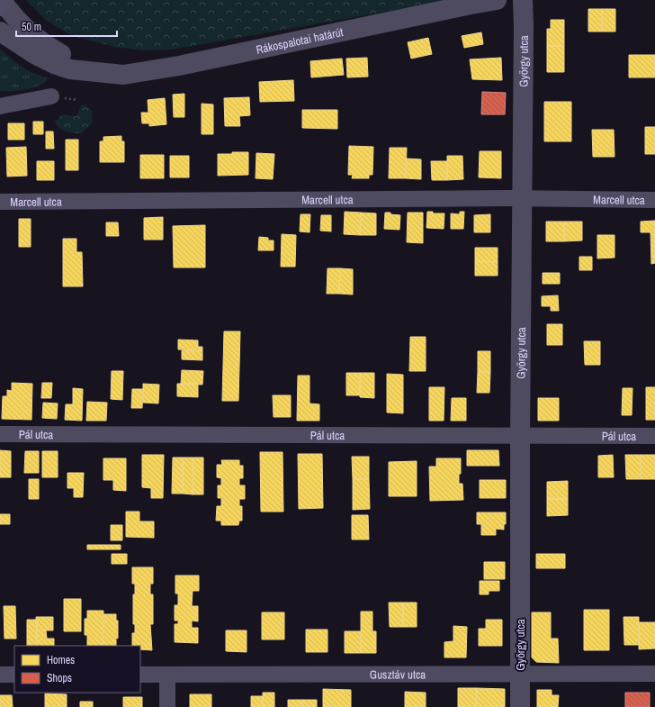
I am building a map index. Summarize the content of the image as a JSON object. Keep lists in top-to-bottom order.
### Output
{
  "streets": {
    "street": [
      "Rákospalotai határút",
      "György utca",
      "Marcell utca",
      "Pál utca",
      "Gusztáv utca"
    ]
  },
  "crossings": [
    ["György utca", "Marcell utca"],
    ["György utca", "Pál utca"],
    ["György utca", "Gusztáv utca"]
  ],
  "legend": ["Homes", "Shops"],
  "scale_bar": "50 m"
}
